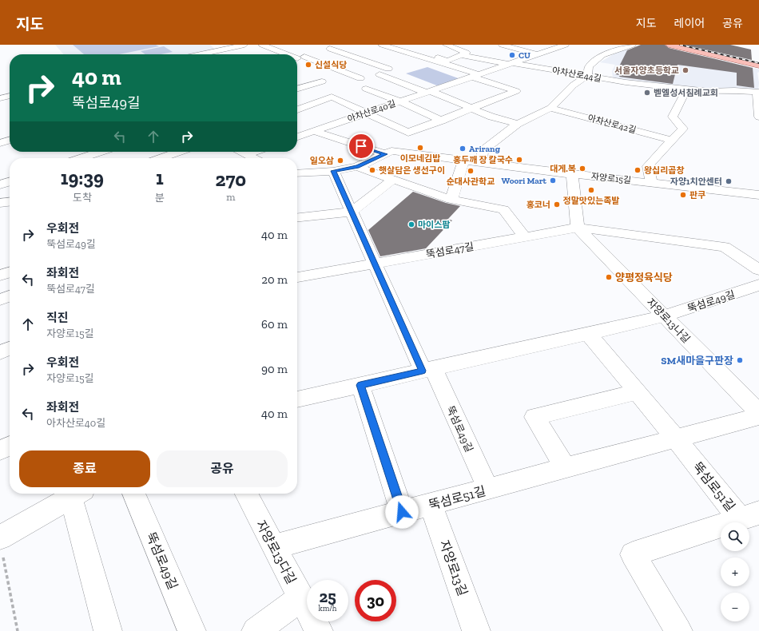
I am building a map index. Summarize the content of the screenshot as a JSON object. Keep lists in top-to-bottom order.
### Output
{
  "streets": {
    "street": [
      "아차산로44길",
      "아차산로40길",
      "아차산로42길",
      "자양로15길",
      "뚝섬로47길",
      "뚝섬로49길",
      "자양로13나길",
      "뚝섬로51길",
      "자양로13다길",
      "자양로13길"
    ]
  },
  "crossings": [
    ["아차산로44길", "아차산로40길"],
    ["뚝섬로47길", "자양로13나길"],
    ["뚝섬로49길", "자양로13나길"],
    ["뚝섬로49길", "뚝섬로51길"],
    ["뚝섬로51길", "자양로13다길"],
    ["뚝섬로51길", "자양로13길"]
  ],
  "places": [
    "CU",
    "신설식당",
    "서울자양초등학교",
    "벧엘성서침례교회",
    "이모네김밥",
    "Arirang",
    "홍두깨 장 칼국수",
    "일오삼",
    "대게.복",
    "햇살담은 생선구이",
    "왕십리곱창",
    "순대사관학교",
    "Woori Mart",
    "자양1치안센터",
    "정말맛있는족발",
    "판쿠",
    "홍코너",
    "마이스팜",
    "양평정육식당",
    "SM새마을구판장"
  ],
  "page": {
    "header": "지도",
    "nav": ["지도", "레이어", "공유"],
    "turn": ["40 m", "뚝섬로49길"],
    "eta": [
      "19:39",
      "도착",
      "1",
      "분",
      "270",
      "m"
    ],
    "list": [
      {
        "name": "우회전",
        "note": "뚝섬로49길",
        "value": "40 m"
      },
      {
        "name": "좌회전",
        "note": "뚝섬로47길",
        "value": "20 m"
      },
      {
        "name": "직진",
        "note": "자양로15길",
        "value": "60 m"
      },
      {
        "name": "우회전",
        "note": "자양로15길",
        "value": "90 m"
      },
      {
        "name": "좌회전",
        "note": "아차산로40길",
        "value": "40 m"
      }
    ],
    "buttons": ["종료", "공유"],
    "map_buttons": ["+", "−"],
    "speed": "25 km/h",
    "limit": "30"
  }
}
